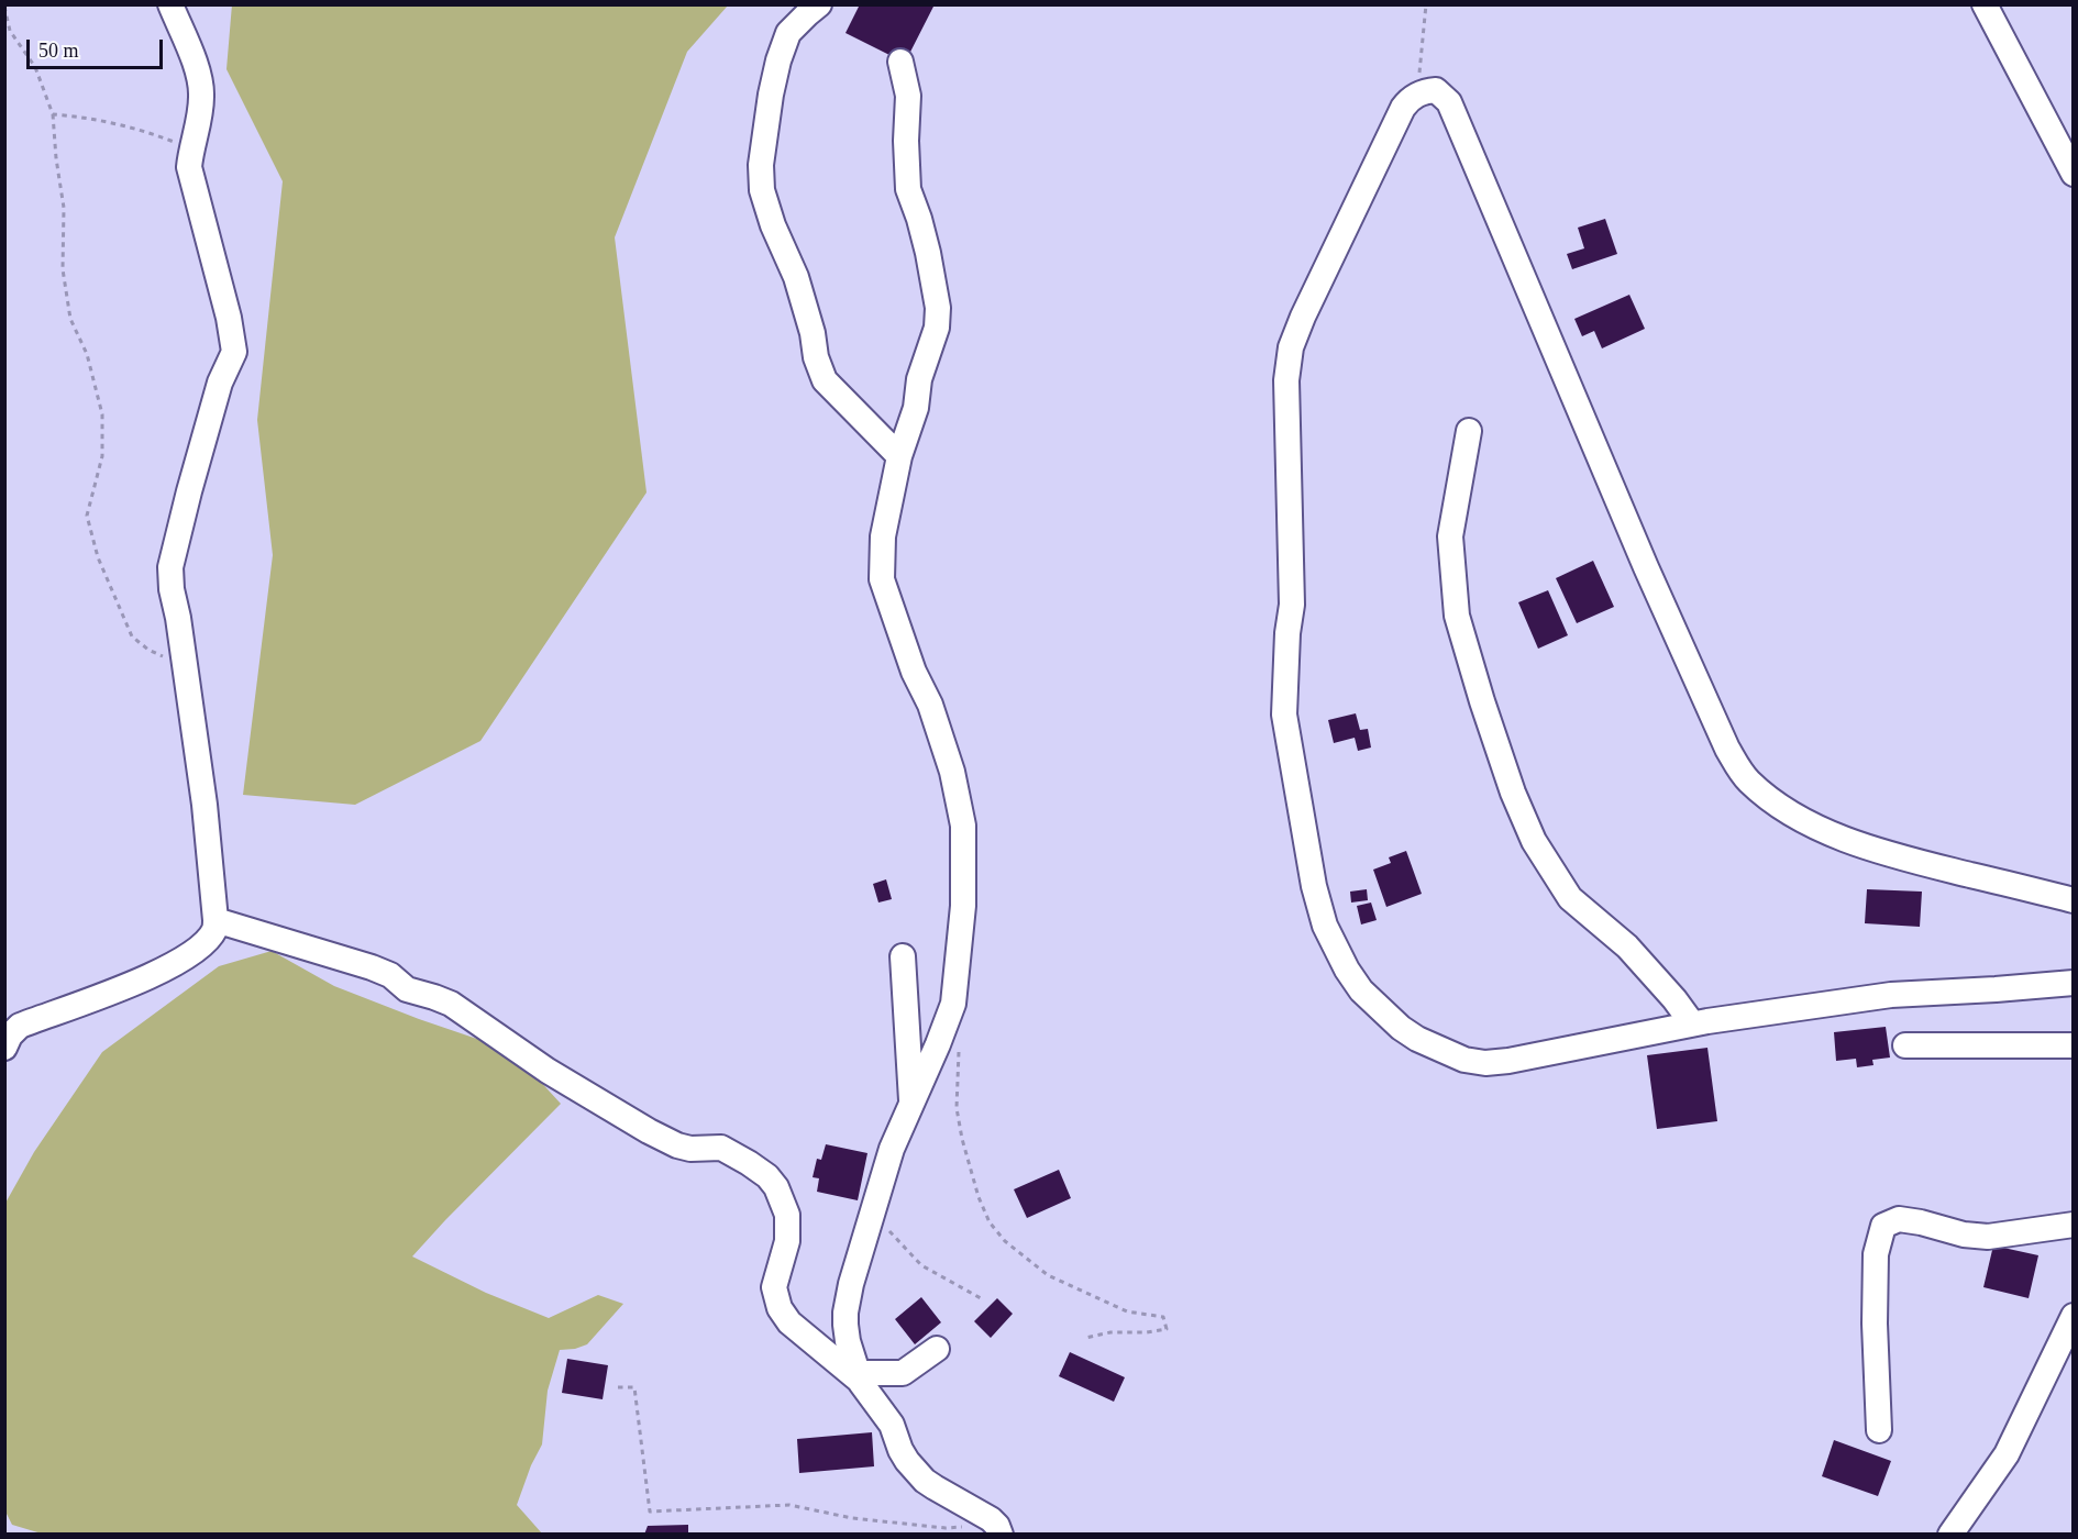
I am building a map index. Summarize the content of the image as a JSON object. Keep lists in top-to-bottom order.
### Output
{
  "scale_bar": "50 m"
}
